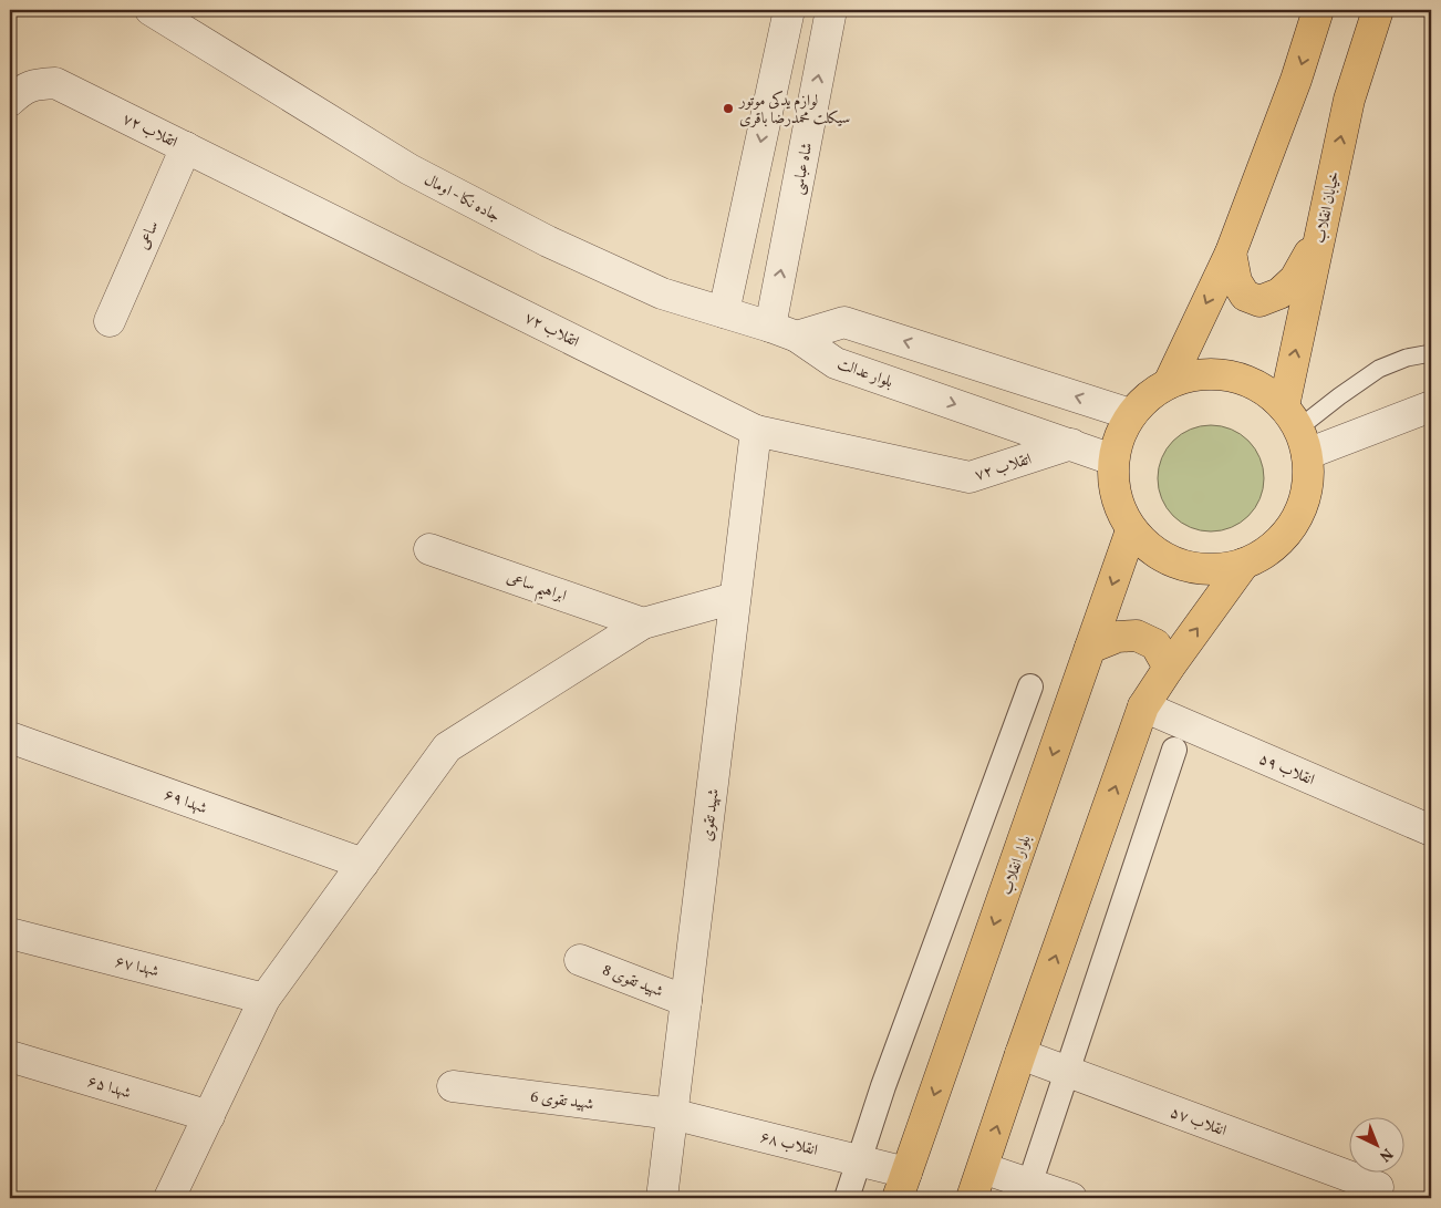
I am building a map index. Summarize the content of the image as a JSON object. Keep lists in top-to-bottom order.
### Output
{
  "streets": {
    "main road": ["خیابان انقلاب", "بلوار انقلاب"],
    "street": [
      "اتقلاب ۷۲",
      "شاه عباسی",
      "جاده نکا - اومال",
      "ساعی",
      "بلوار عدالت",
      "ابراهیم ساعی",
      "انقلاب ۵۹",
      "شهدا ۶۹",
      "شهید تقوی",
      "شهدا ۶۷",
      "شهید تقوی 8",
      "شهدا ۶۵",
      "شهید تقوی 6",
      "انقلاب ۵۷",
      "انقلاب ۶۸"
    ]
  },
  "crossings": [
    ["اتقلاب ۷۲", "ساعی"],
    ["اتقلاب ۷۲", "بلوار عدالت"],
    ["اتقلاب ۷۲", "شهید تقوی"],
    ["شاه عباسی", "جاده نکا - اومال"],
    ["شاه عباسی", "بلوار عدالت"],
    ["جاده نکا - اومال", "بلوار عدالت"],
    ["خیابان انقلاب", "بلوار عدالت"],
    ["خیابان انقلاب", "بلوار انقلاب"],
    ["بلوار عدالت", "بلوار انقلاب"],
    ["شهید تقوی", "شهید تقوی 8"],
    ["شهید تقوی", "شهید تقوی 6"],
    ["شهید تقوی", "انقلاب ۶۸"],
    ["بلوار انقلاب", "انقلاب ۶۸"],
    ["شهید تقوی 6", "انقلاب ۶۸"]
  ],
  "places": ["لوازم یدکی موتور سیکلت محمدرضا باقری"],
  "north": "bottom right"
}
